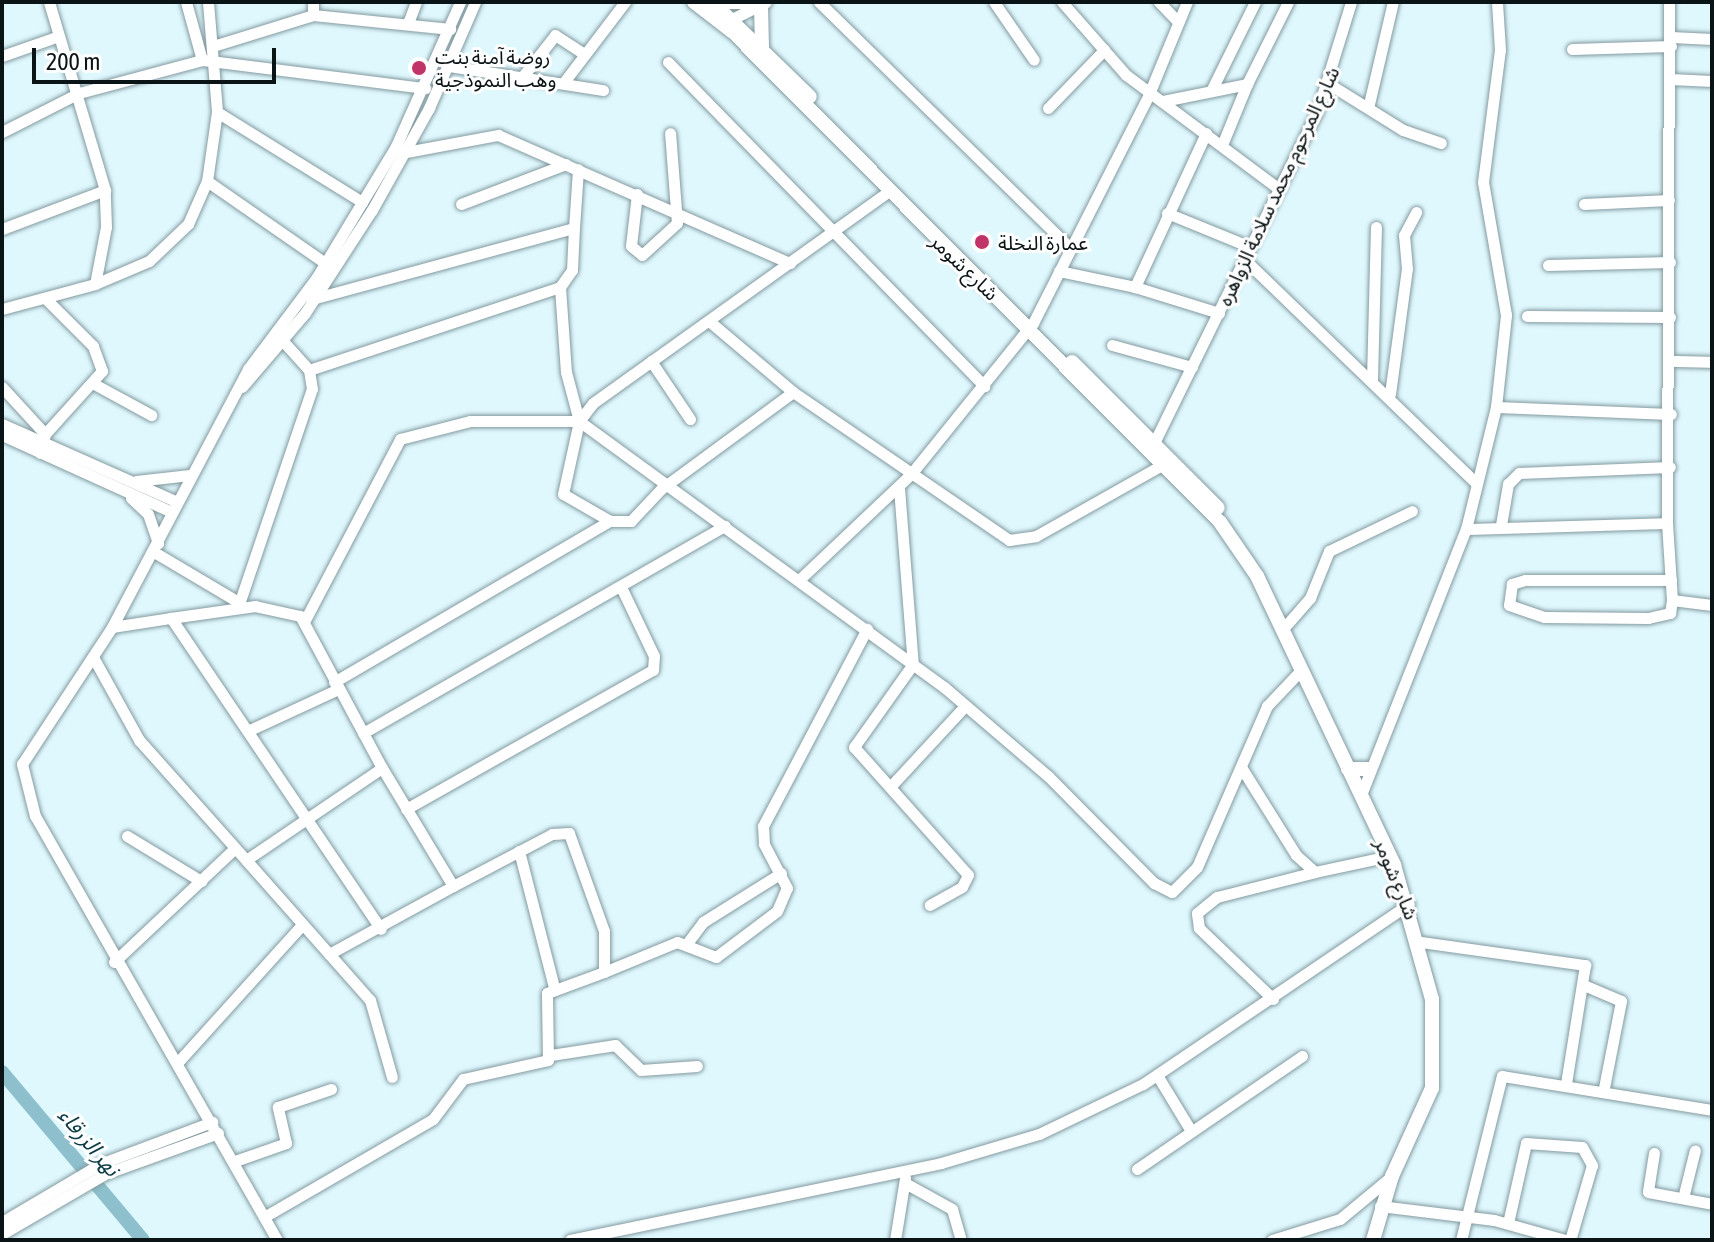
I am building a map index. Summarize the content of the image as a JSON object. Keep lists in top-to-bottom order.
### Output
{
  "streets": {
    "main road": ["شارع شومر"],
    "street": ["شارع المرحوم محمد سلامة الزواهره"]
  },
  "crossings": [
    ["شارع المرحوم محمد سلامة الزواهره", "شارع شومر"]
  ],
  "water": ["نهر الزرقاء"],
  "places": ["روضة آمنة بنت وهب النموذجية", "عمارة النخلة"],
  "scale_bar": "200 m"
}
